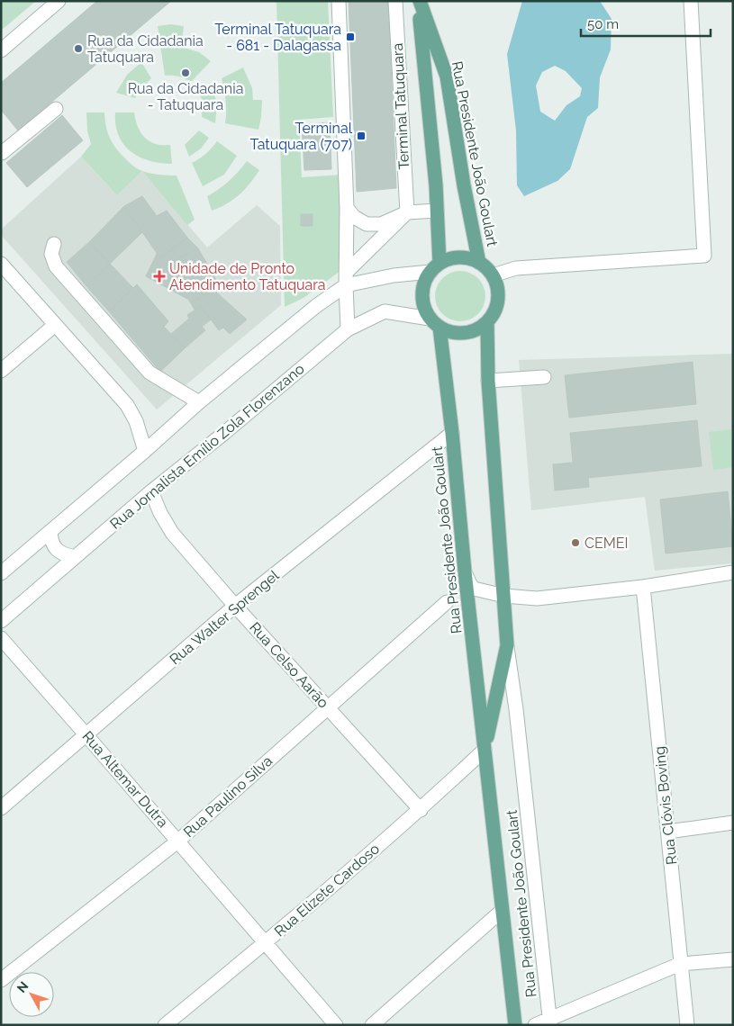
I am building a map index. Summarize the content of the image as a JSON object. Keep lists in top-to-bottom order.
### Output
{
  "streets": {
    "main road": ["Rua Presidente João Goulart"],
    "street": [
      "Terminal Tatuquara",
      "Rua Jornalista Emílio Zola Florenzano",
      "Rua Walter Sprengel",
      "Rua Celso Aarão",
      "Rua Altemar Dutra",
      "Rua Paulino Silva",
      "Rua Clóvis Boving",
      "Rua Elizete Cardoso"
    ]
  },
  "crossings": [
    ["Rua Presidente João Goulart", "Rua Jornalista Emílio Zola Florenzano"],
    ["Rua Presidente João Goulart", "Rua Walter Sprengel"],
    ["Rua Presidente João Goulart", "Rua Elizete Cardoso"],
    ["Rua Jornalista Emílio Zola Florenzano", "Rua Celso Aarão"],
    ["Rua Walter Sprengel", "Rua Celso Aarão"],
    ["Rua Walter Sprengel", "Rua Altemar Dutra"],
    ["Rua Celso Aarão", "Rua Paulino Silva"],
    ["Rua Celso Aarão", "Rua Elizete Cardoso"],
    ["Rua Altemar Dutra", "Rua Paulino Silva"],
    ["Rua Altemar Dutra", "Rua Elizete Cardoso"]
  ],
  "places": {
    "transit": ["Terminal Tatuquara - 681 - Dalagassa", "Terminal Tatuquara (707)"],
    "other": ["Rua da Cidadania Tatuquara", "Rua da Cidadania - Tatuquara", "CEMEI"],
    "health": ["Unidade de Pronto Atendimento Tatuquara"]
  },
  "scale_bar": "50 m",
  "north": "top left"
}
